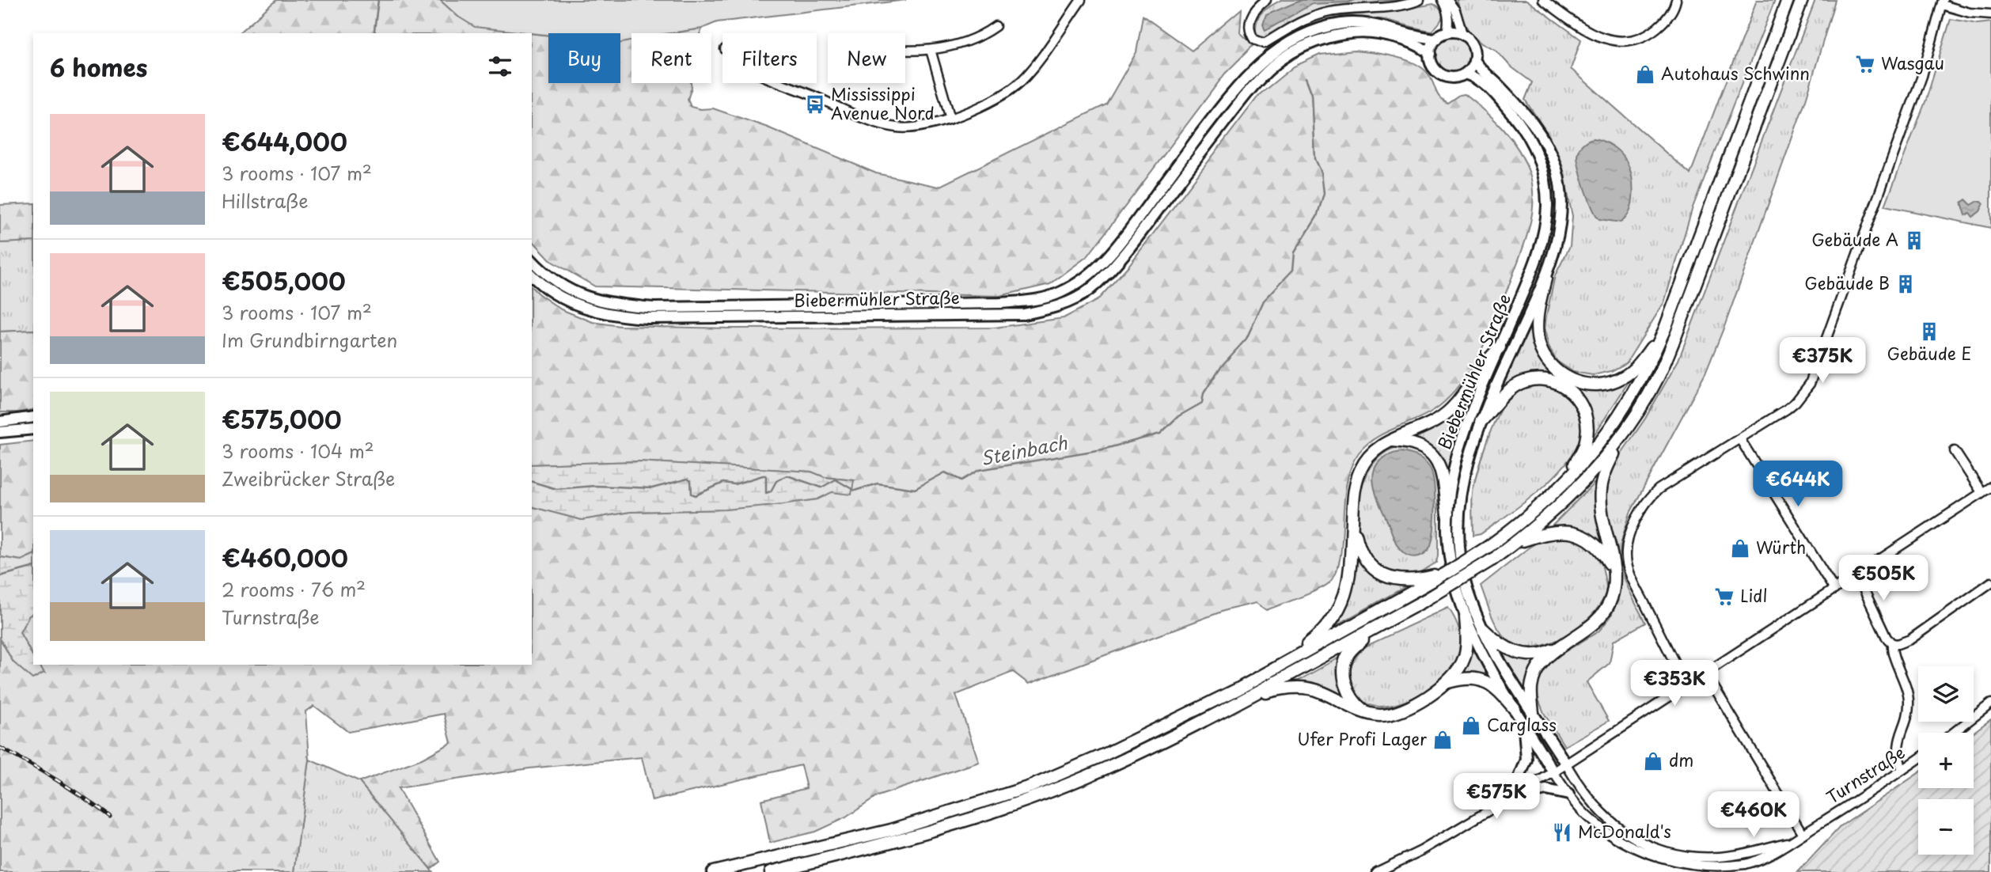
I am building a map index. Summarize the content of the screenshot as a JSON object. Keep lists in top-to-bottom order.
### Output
{
  "streets": {
    "main road": ["Biebermühler Straße"],
    "street": ["Turnstraße"]
  },
  "crossings": [
    ["Biebermühler Straße", "Turnstraße"]
  ],
  "water": ["Steinbach"],
  "places": {
    "supermarket": ["Wasgau", "Lidl"],
    "shop": [
      "Autohaus Schwinn",
      "Würth",
      "Carglass",
      "Ufer Profi Lager",
      "dm"
    ],
    "bus stop": ["Mississippi Avenue Nord"],
    "building": ["Gebäude A", "Gebäude B", "Gebäude E"],
    "restaurant": ["McDonald's"]
  },
  "page": {
    "chip": [
      "Buy",
      "Rent",
      "Filters",
      "New"
    ],
    "heading": "6 homes",
    "list": [
      {
        "name": "€644,000",
        "note": "3 rooms · 107 m² · Hillstraße"
      },
      {
        "name": "€505,000",
        "note": "3 rooms · 107 m² · Im Grundbirngarten"
      },
      {
        "name": "€575,000",
        "note": "3 rooms · 104 m² · Zweibrücker Straße"
      },
      {
        "name": "€460,000",
        "note": "2 rooms · 76 m² · Turnstraße"
      }
    ],
    "price": [
      "€375K",
      "€644K",
      "€505K",
      "€353K",
      "€575K",
      "€460K"
    ],
    "map_buttons": ["+", "−"]
  }
}
